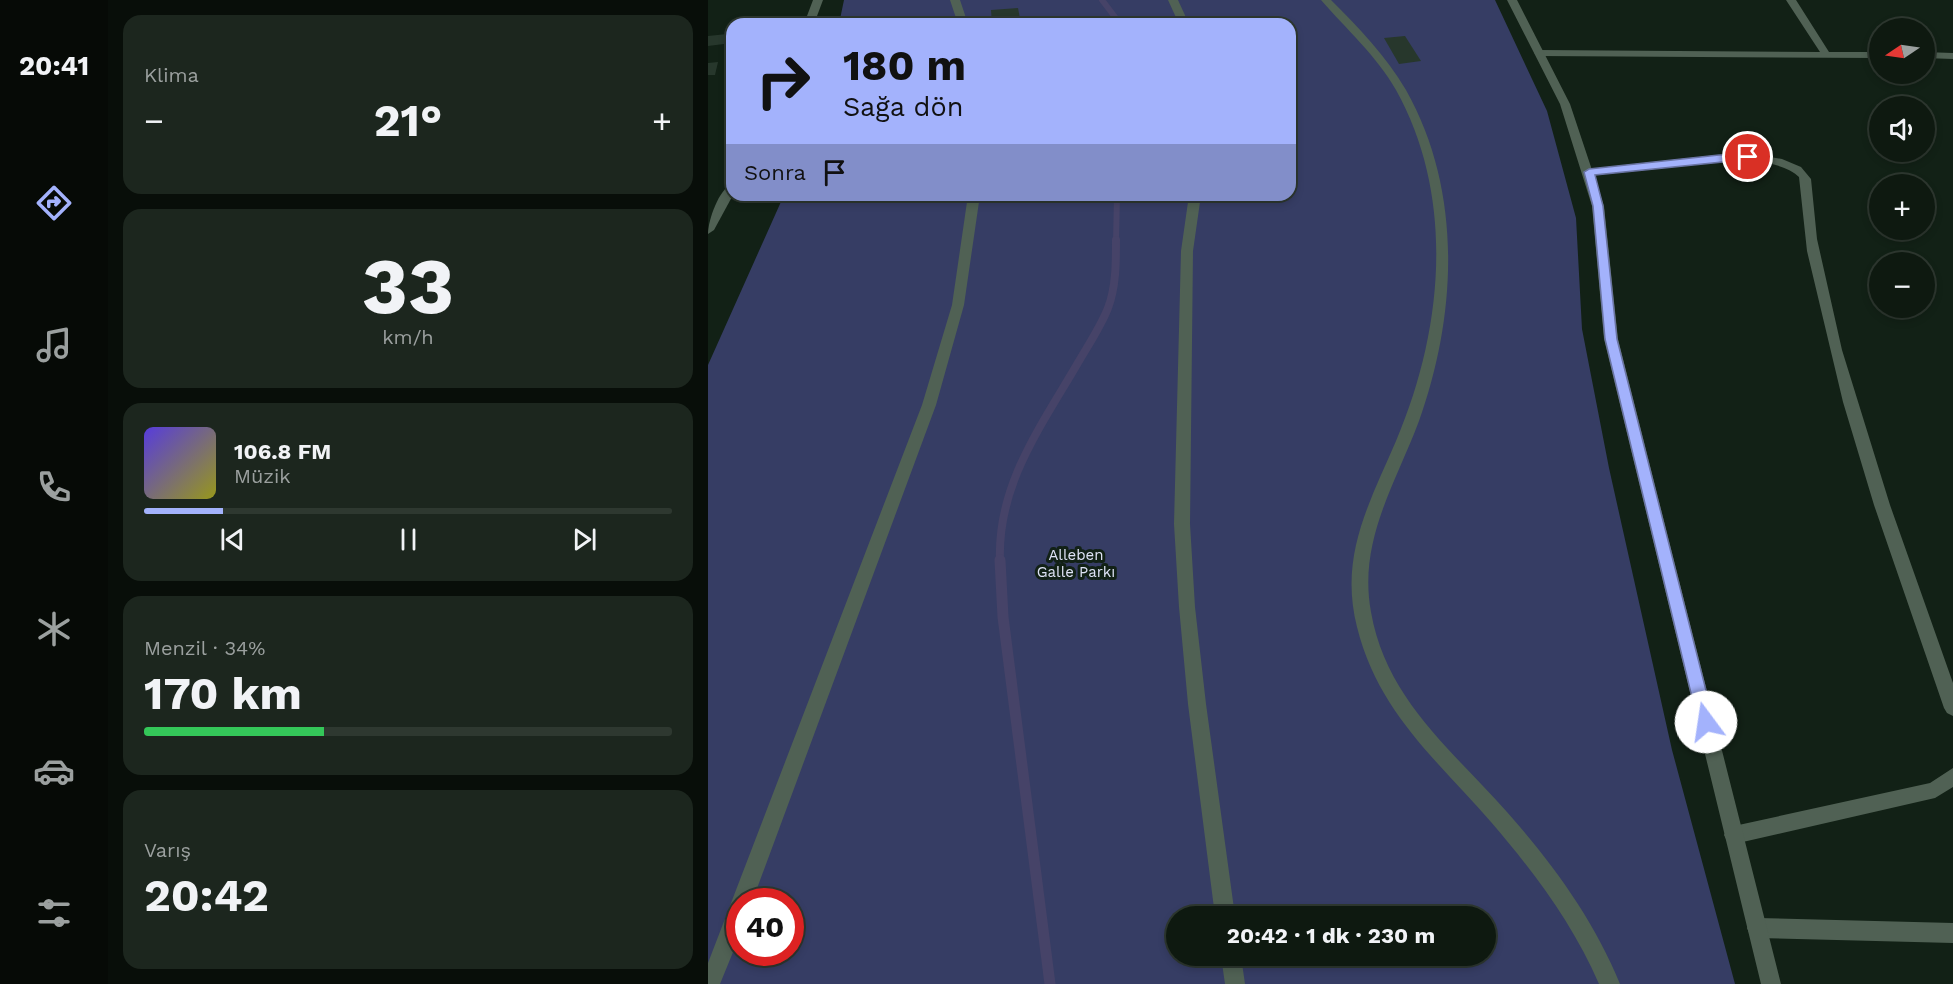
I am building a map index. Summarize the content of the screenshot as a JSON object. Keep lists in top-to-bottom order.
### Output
{
  "parks": ["Alleben Galle Parkı"],
  "north": "left",
  "page": {
    "tabs": "20:41",
    "tile": [
      "Klima",
      ["33", "km/h"],
      ["Menzil · 34%", "170 km"],
      ["Varış", "20:42"]
    ],
    "map_buttons": ["+", "−"],
    "turn": ["180 m", "Sağa dön"],
    "heat": ["−", "21°", "+"],
    "then": "Sonra",
    "song": ["106.8 FM", "Müzik"],
    "limit": "40",
    "trip": "20:42 · 1 dk · 230 m"
  }
}
